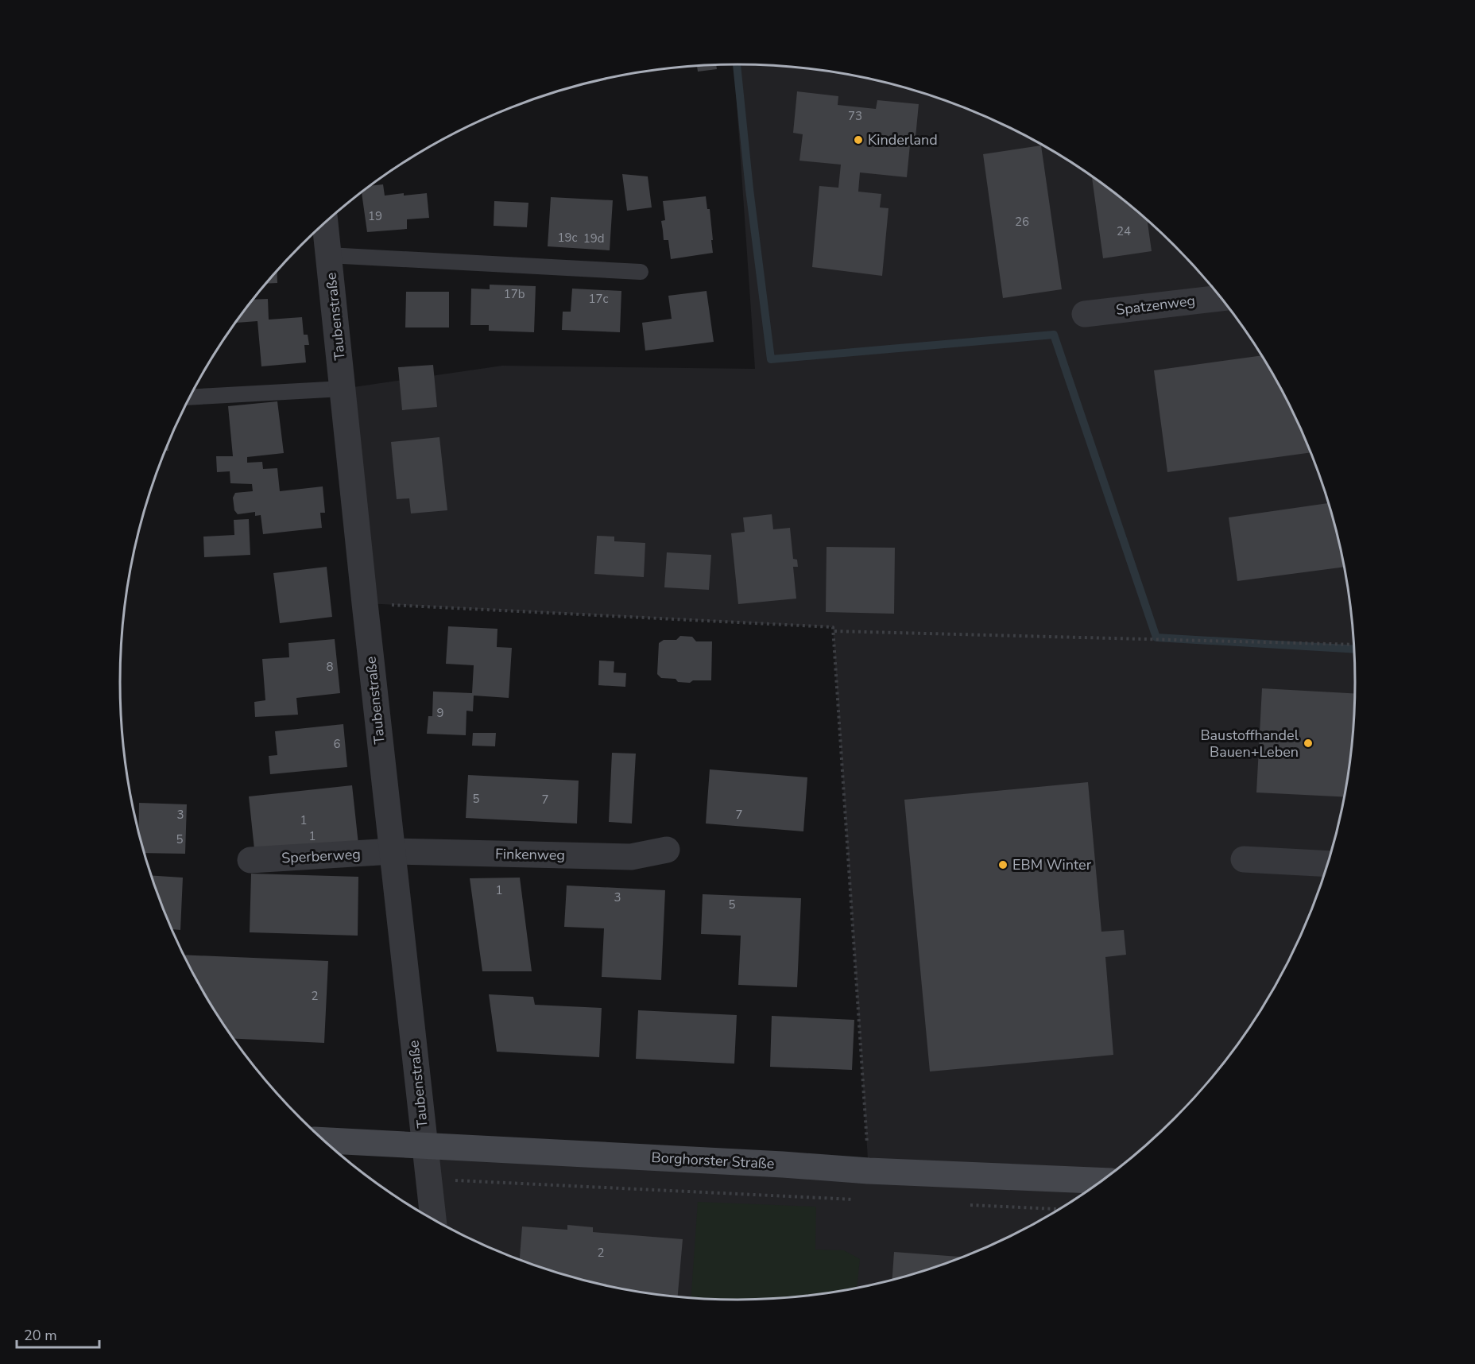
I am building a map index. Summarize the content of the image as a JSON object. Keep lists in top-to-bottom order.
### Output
{
  "streets": {
    "main road": ["Borghorster Straße"],
    "street": [
      "Spatzenweg",
      "Taubenstraße",
      "Finkenweg",
      "Sperberweg"
    ]
  },
  "crossings": [
    ["Taubenstraße", "Finkenweg"],
    ["Taubenstraße", "Sperberweg"],
    ["Taubenstraße", "Borghorster Straße"],
    ["Finkenweg", "Sperberweg"]
  ],
  "places": ["Kinderland", "Baustoffhandel Bauen+Leben", "EBM Winter"],
  "house_numbers": [
    "73",
    "19",
    "26",
    "24",
    "19c",
    "19d",
    "17b",
    "17c",
    "8",
    "9",
    "6",
    "5",
    "7",
    "3",
    "7",
    "1",
    "1",
    "5",
    "1",
    "3",
    "5",
    "2",
    "2"
  ],
  "scale_bar": "20 m"
}
